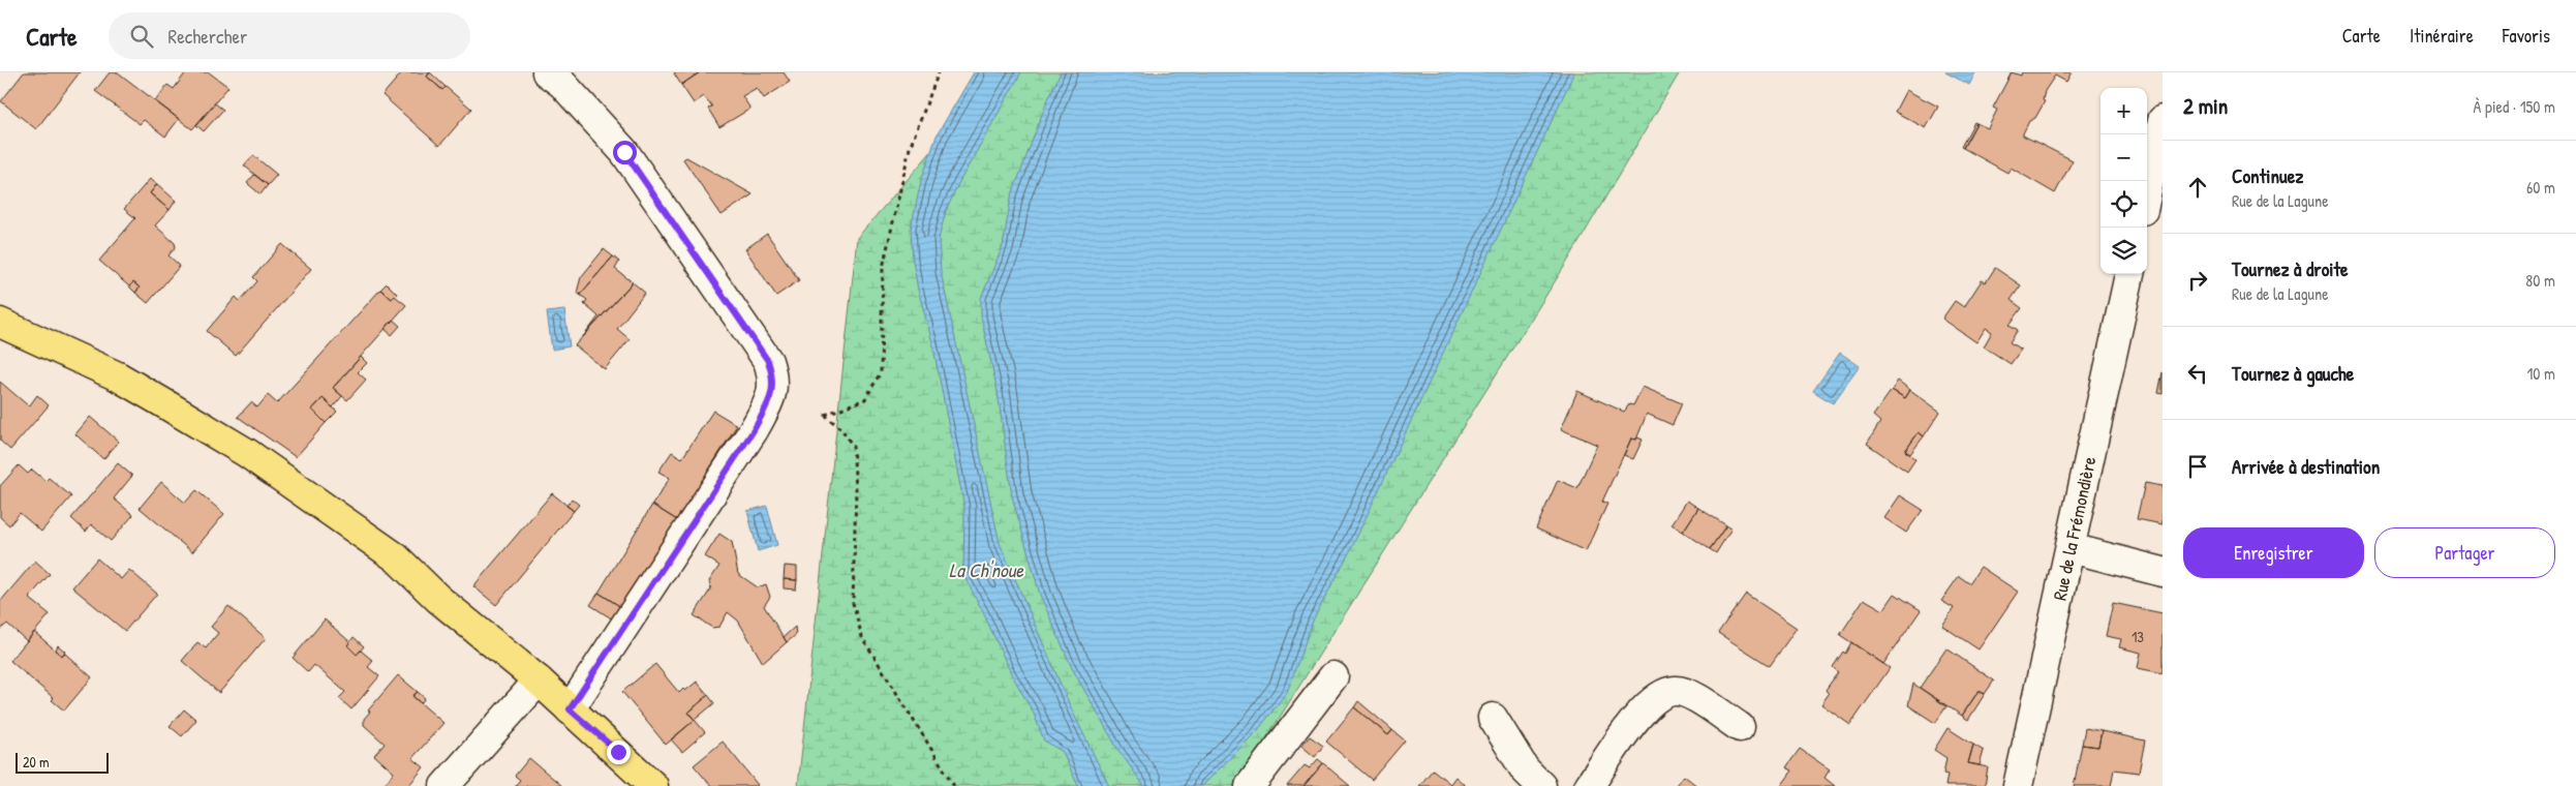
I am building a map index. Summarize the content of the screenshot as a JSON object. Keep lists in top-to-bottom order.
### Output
{
  "streets": {
    "street": ["Rue de la Frémondière"]
  },
  "water": ["La Ch'noue"],
  "house_numbers": ["13"],
  "scale_bar": "20 m",
  "page": {
    "header": "Carte",
    "search": "Rechercher",
    "nav": ["Carte", "Itinéraire", "Favoris"],
    "heading": ["2 min", "À pied · 150 m"],
    "map_buttons": ["+", "−"],
    "list": [
      ["Continuez", "Rue de la Lagune", "60 m"],
      ["Tournez à droite", "Rue de la Lagune", "80 m"],
      ["Tournez à gauche", "10 m"],
      "Arrivée à destination"
    ],
    "buttons": ["Enregistrer", "Partager"],
    "scale": "20 m"
  }
}
